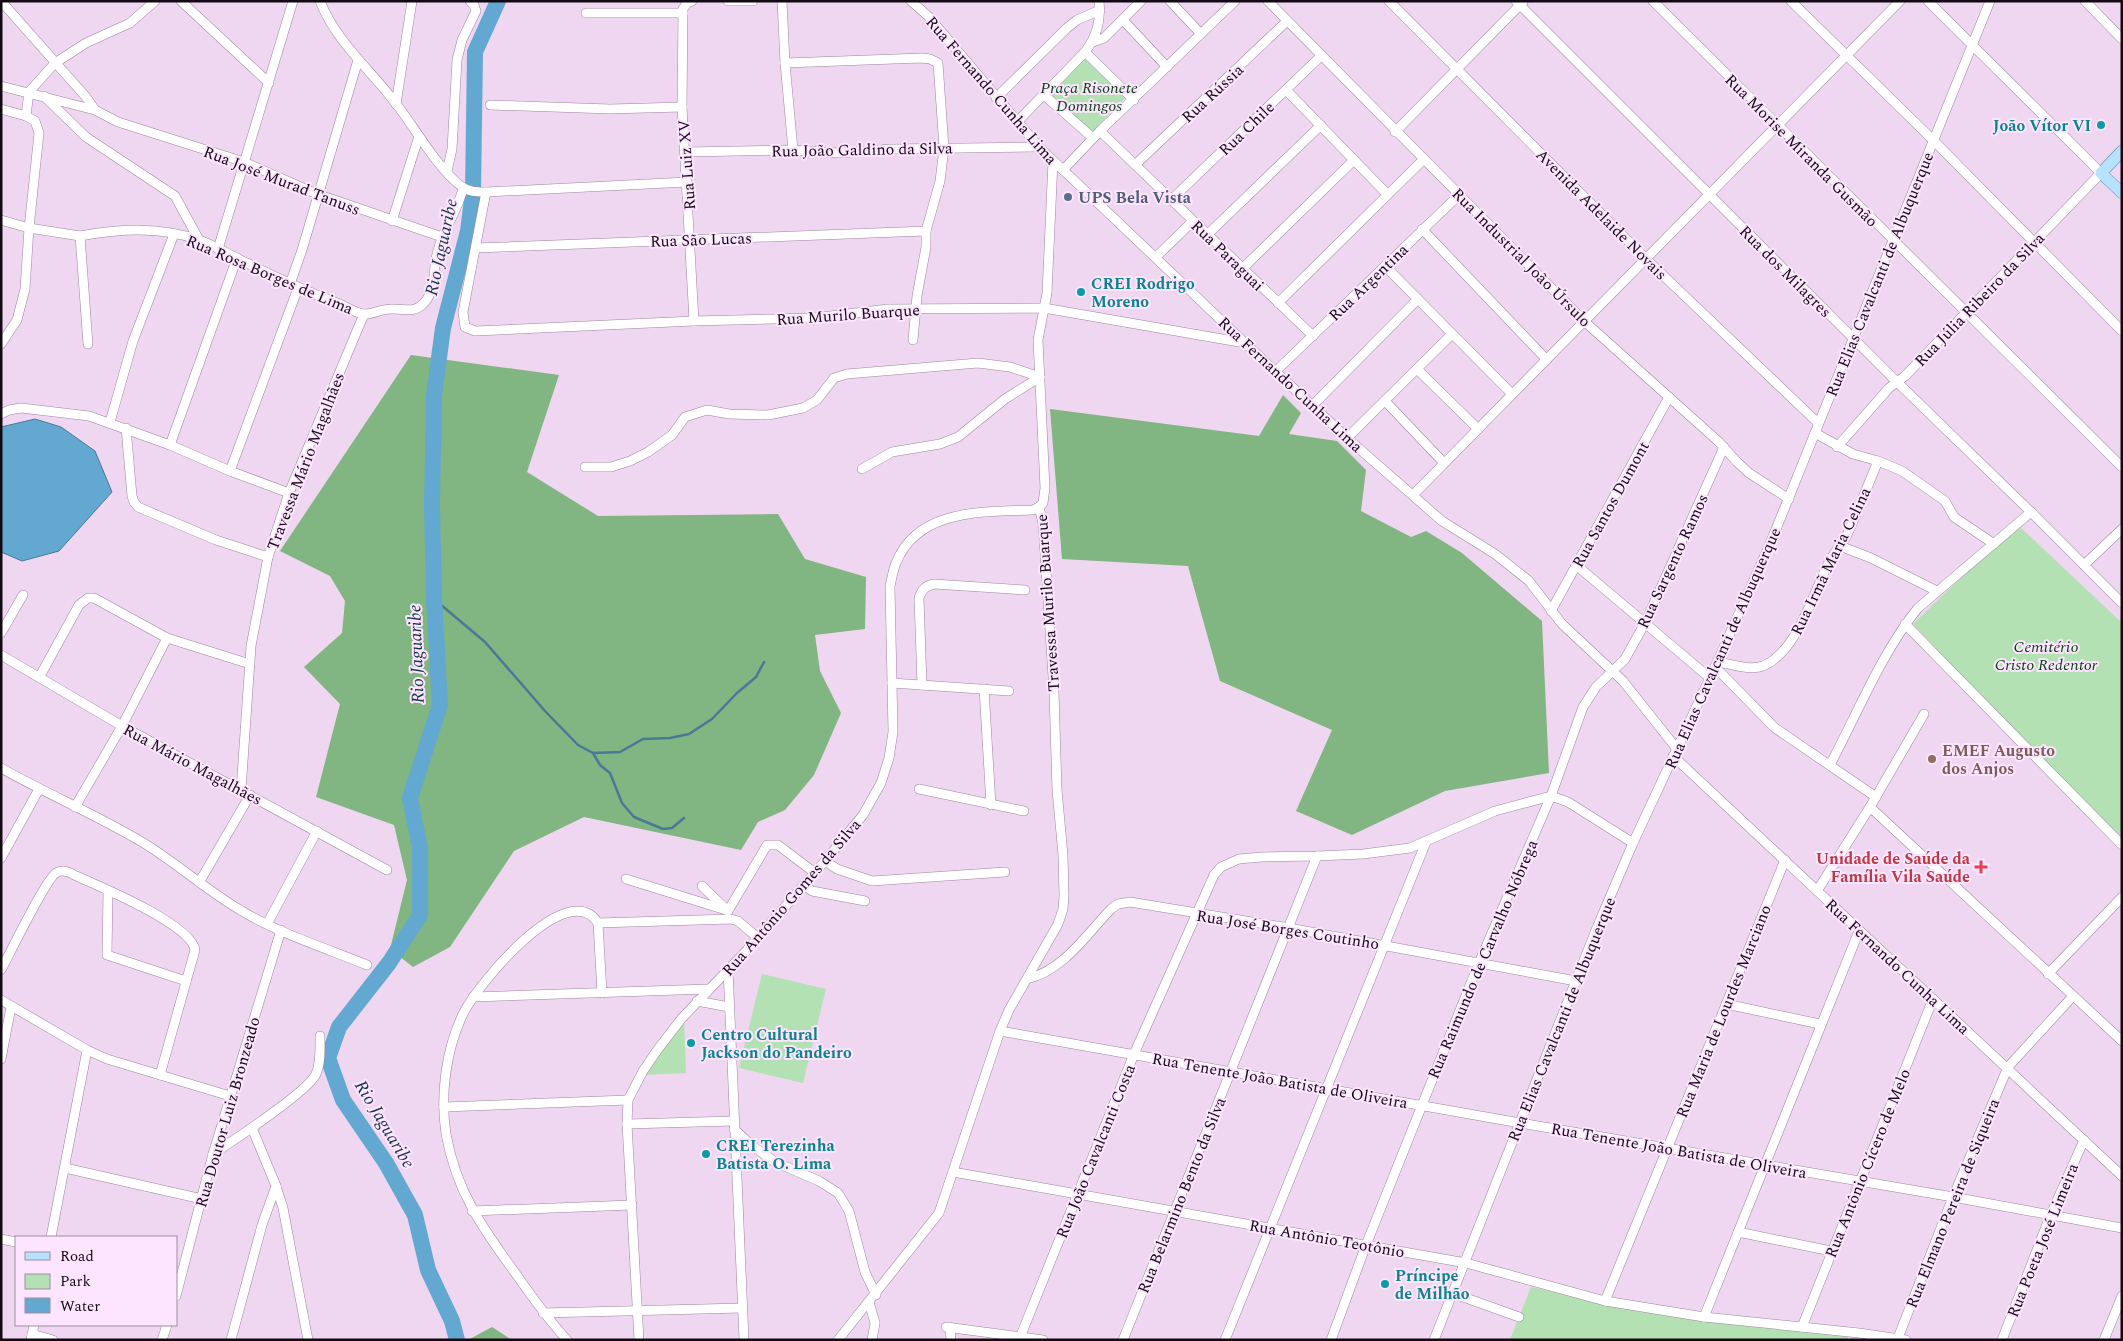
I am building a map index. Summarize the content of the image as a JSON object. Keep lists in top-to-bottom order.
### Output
{
  "streets": {
    "main road": ["Rua Júlia Ribeiro da Silva"],
    "street": [
      "Rua Fernando Cunha Lima",
      "Rua Rússia",
      "Rua Chile",
      "Rua João Galdino da Silva",
      "Rua Morise Miranda Gusmão",
      "Rua Luiz XV",
      "Rua José Murad Tanuss",
      "Avenida Adelaide Novais",
      "Rua São Lucas",
      "Rua Paraguai",
      "Rua Industrial João Úrsulo",
      "Rua dos Milagres",
      "Rua Rosa Borges de Lima",
      "Rua Elias Cavalcanti de Albuquerque",
      "Rua Argentina",
      "Rua Murilo Buarque",
      "Travessa Mário Magalhães",
      "Rua Santos Dumont",
      "Rua Sargento Ramos",
      "Rua Irmã Maria Celina",
      "Travessa Murilo Buarque",
      "Rua Mário Magalhães",
      "Rua Antônio Gomes da Silva",
      "Rua José Borges Coutinho",
      "Rua Raimundo de Carvalho Nóbrega",
      "Rua Maria de Lourdes Marciano",
      "Rua Tenente João Batista de Oliveira",
      "Rua Doutor Luiz Bronzeado",
      "Rua João Cavalcanti Costa",
      "Rua Antônio Cícero de Melo",
      "Rua Belarmino Bento da Silva",
      "Rua Elmano Pereira de Siqueira",
      "Rua Antônio Teotônio",
      "Rua Poeta José Limeira"
    ]
  },
  "crossings": [
    ["Rua Fernando Cunha Lima", "Rua João Galdino da Silva"],
    ["Rua Fernando Cunha Lima", "Rua Elias Cavalcanti de Albuquerque"],
    ["Rua Fernando Cunha Lima", "Rua Argentina"],
    ["Rua Fernando Cunha Lima", "Rua Murilo Buarque"],
    ["Rua Fernando Cunha Lima", "Rua Santos Dumont"],
    ["Rua Fernando Cunha Lima", "Rua Sargento Ramos"],
    ["Rua Fernando Cunha Lima", "Travessa Murilo Buarque"],
    ["Rua Fernando Cunha Lima", "Rua Raimundo de Carvalho Nóbrega"],
    ["Rua Fernando Cunha Lima", "Rua Maria de Lourdes Marciano"],
    ["Rua Fernando Cunha Lima", "Rua Antônio Cícero de Melo"],
    ["Rua Fernando Cunha Lima", "Rua Elmano Pereira de Siqueira"],
    ["Rua Fernando Cunha Lima", "Rua Poeta José Limeira"],
    ["Rua Rússia", "Rua Paraguai"],
    ["Rua Rússia", "Rua Industrial João Úrsulo"],
    ["Rua Chile", "Rua Paraguai"],
    ["Rua Chile", "Rua Industrial João Úrsulo"],
    ["Rua João Galdino da Silva", "Rua Luiz XV"],
    ["Rua Morise Miranda Gusmão", "Rua Elias Cavalcanti de Albuquerque"],
    ["Rua Morise Miranda Gusmão", "Rua Júlia Ribeiro da Silva"],
    ["Rua Luiz XV", "Rua São Lucas"],
    ["Rua Luiz XV", "Rua Murilo Buarque"],
    ["Rua José Murad Tanuss", "Rua Rosa Borges de Lima"],
    ["Avenida Adelaide Novais", "Rua Elias Cavalcanti de Albuquerque"],
    ["Rua São Lucas", "Rua Murilo Buarque"],
    ["Rua Paraguai", "Rua Argentina"],
    ["Rua Industrial João Úrsulo", "Rua Elias Cavalcanti de Albuquerque"],
    ["Rua Industrial João Úrsulo", "Rua Argentina"],
    ["Rua Industrial João Úrsulo", "Rua Santos Dumont"],
    ["Rua Industrial João Úrsulo", "Rua Sargento Ramos"],
    ["Rua dos Milagres", "Rua Elias Cavalcanti de Albuquerque"],
    ["Rua dos Milagres", "Rua Júlia Ribeiro da Silva"],
    ["Rua Rosa Borges de Lima", "Travessa Mário Magalhães"],
    ["Rua Elias Cavalcanti de Albuquerque", "Rua Irmã Maria Celina"],
    ["Rua Elias Cavalcanti de Albuquerque", "Rua José Borges Coutinho"],
    ["Rua Elias Cavalcanti de Albuquerque", "Rua Tenente João Batista de Oliveira"],
    ["Rua Elias Cavalcanti de Albuquerque", "Rua Antônio Teotônio"],
    ["Rua Murilo Buarque", "Travessa Murilo Buarque"],
    ["Travessa Mário Magalhães", "Rua Mário Magalhães"],
    ["Rua Sargento Ramos", "Rua Raimundo de Carvalho Nóbrega"],
    ["Travessa Murilo Buarque", "Rua Antônio Gomes da Silva"],
    ["Travessa Murilo Buarque", "Rua José Borges Coutinho"],
    ["Travessa Murilo Buarque", "Rua Tenente João Batista de Oliveira"],
    ["Travessa Murilo Buarque", "Rua Antônio Teotônio"],
    ["Rua José Borges Coutinho", "Rua Raimundo de Carvalho Nóbrega"],
    ["Rua José Borges Coutinho", "Rua João Cavalcanti Costa"],
    ["Rua José Borges Coutinho", "Rua Belarmino Bento da Silva"],
    ["Rua Raimundo de Carvalho Nóbrega", "Rua Tenente João Batista de Oliveira"],
    ["Rua Raimundo de Carvalho Nóbrega", "Rua João Cavalcanti Costa"],
    ["Rua Raimundo de Carvalho Nóbrega", "Rua Antônio Teotônio"],
    ["Rua Maria de Lourdes Marciano", "Rua Tenente João Batista de Oliveira"],
    ["Rua Maria de Lourdes Marciano", "Rua Antônio Teotônio"],
    ["Rua Tenente João Batista de Oliveira", "Rua João Cavalcanti Costa"],
    ["Rua Tenente João Batista de Oliveira", "Rua Antônio Cícero de Melo"],
    ["Rua Tenente João Batista de Oliveira", "Rua Belarmino Bento da Silva"],
    ["Rua Tenente João Batista de Oliveira", "Rua Elmano Pereira de Siqueira"],
    ["Rua Tenente João Batista de Oliveira", "Rua Poeta José Limeira"],
    ["Rua João Cavalcanti Costa", "Rua Belarmino Bento da Silva"],
    ["Rua João Cavalcanti Costa", "Rua Antônio Teotônio"],
    ["Rua Antônio Cícero de Melo", "Rua Antônio Teotônio"],
    ["Rua Belarmino Bento da Silva", "Rua Antônio Teotônio"],
    ["Rua Elmano Pereira de Siqueira", "Rua Antônio Teotônio"]
  ],
  "water": ["Rio Jaguaribe"],
  "parks": ["Praça Risonete Domingos", "Cemitério Cristo Redentor"],
  "places": {
    "other": [
      "João Vítor VI",
      "UPS Bela Vista",
      "CREI Rodrigo Moreno",
      "EMEF Augusto dos Anjos",
      "Centro Cultural Jackson do Pandeiro",
      "CREI Terezinha Batista O. Lima",
      "Príncipe de Milhão"
    ],
    "health": ["Unidade de Saúde da Família Vila Saúde"]
  },
  "legend": ["Road", "Park", "Water"]
}
